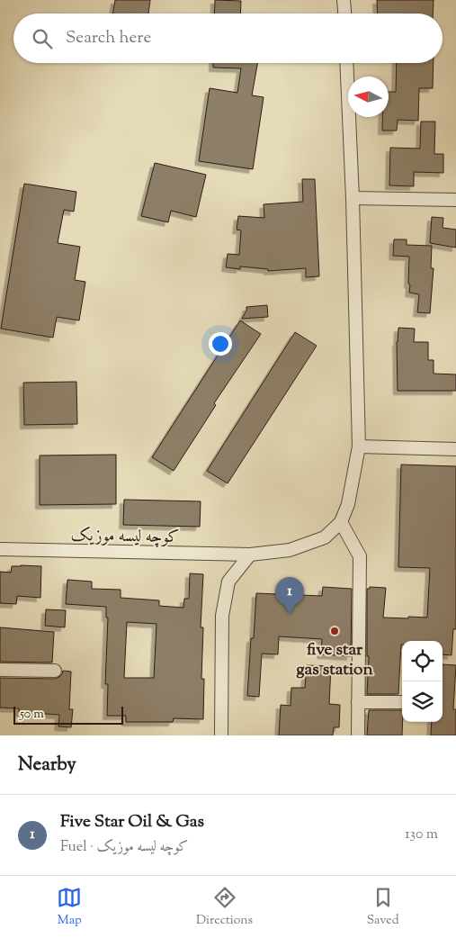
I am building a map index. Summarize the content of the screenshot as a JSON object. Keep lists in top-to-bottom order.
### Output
{
  "streets": {
    "street": ["کوچه لیسه موزیک"]
  },
  "places": ["five star gas station"],
  "scale_bar": "50 m",
  "north": "left",
  "page": {
    "search": "Search here",
    "pins": "1",
    "scale": "50 m",
    "heading": "Nearby",
    "list": [
      {
        "mark": "1",
        "name": "Five Star Oil & Gas",
        "note": "Fuel · کوچه لیسه موزیک",
        "value": "130 m"
      }
    ],
    "nav": ["Map", "Directions", "Saved"]
  }
}
